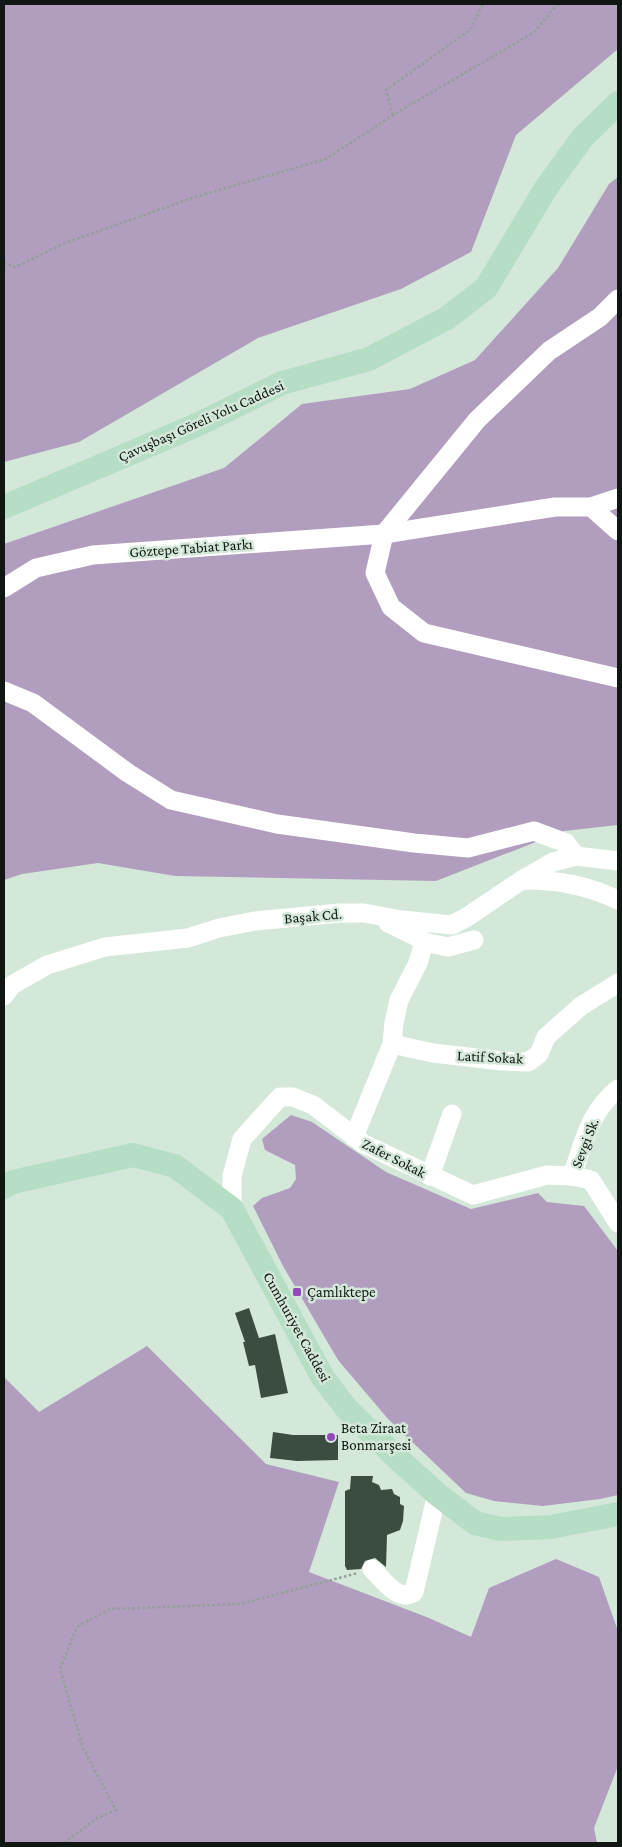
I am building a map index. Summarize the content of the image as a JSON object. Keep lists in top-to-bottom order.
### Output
{
  "streets": {
    "main road": ["Çavuşbaşı Göreli Yolu Caddesi", "Cumhuriyet Caddesi"],
    "street": [
      "Göztepe Tabiat Parkı",
      "Başak Cd.",
      "Latif Sokak",
      "Sevgi Sk.",
      "Zafer Sokak"
    ]
  },
  "crossings": [
    ["Sevgi Sk.", "Zafer Sokak"],
    ["Zafer Sokak", "Cumhuriyet Caddesi"]
  ],
  "places": {
    "transit": ["Çamlıktepe"],
    "other": ["Beta Ziraat Bonmarşesi"]
  }
}
